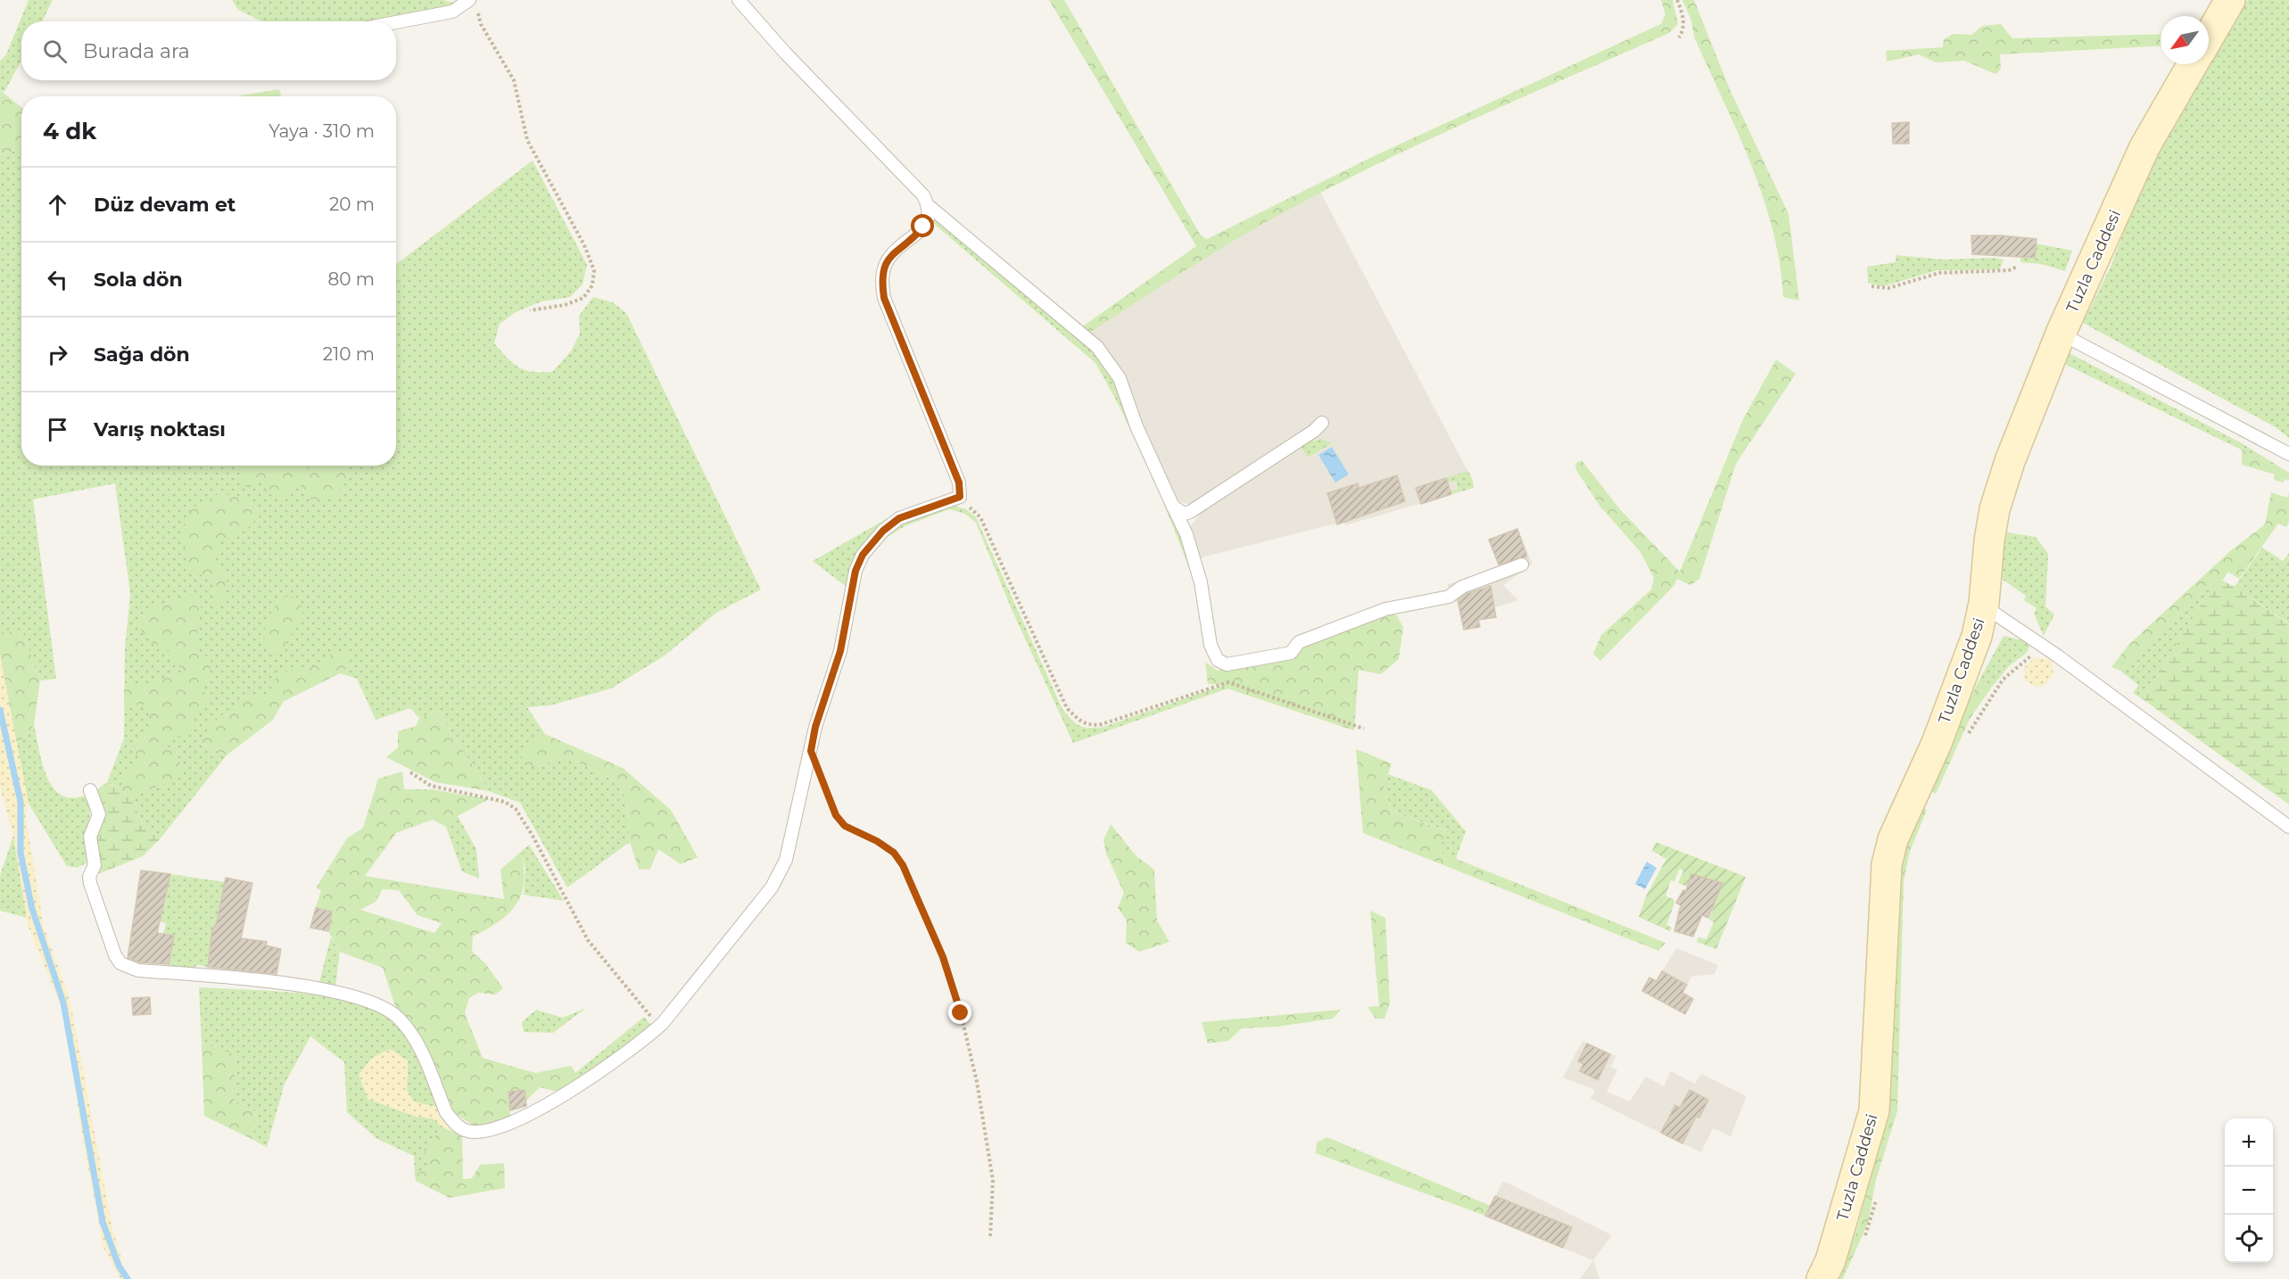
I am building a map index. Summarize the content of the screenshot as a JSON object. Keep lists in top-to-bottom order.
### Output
{
  "streets": {
    "main road": ["Tuzla Caddesi"]
  },
  "north": "bottom left",
  "page": {
    "search": "Burada ara",
    "heading": ["4 dk", "Yaya · 310 m"],
    "list": [
      ["Düz devam et", "20 m"],
      ["Sola dön", "80 m"],
      ["Sağa dön", "210 m"],
      "Varış noktası"
    ],
    "map_buttons": ["+", "−"]
  }
}
